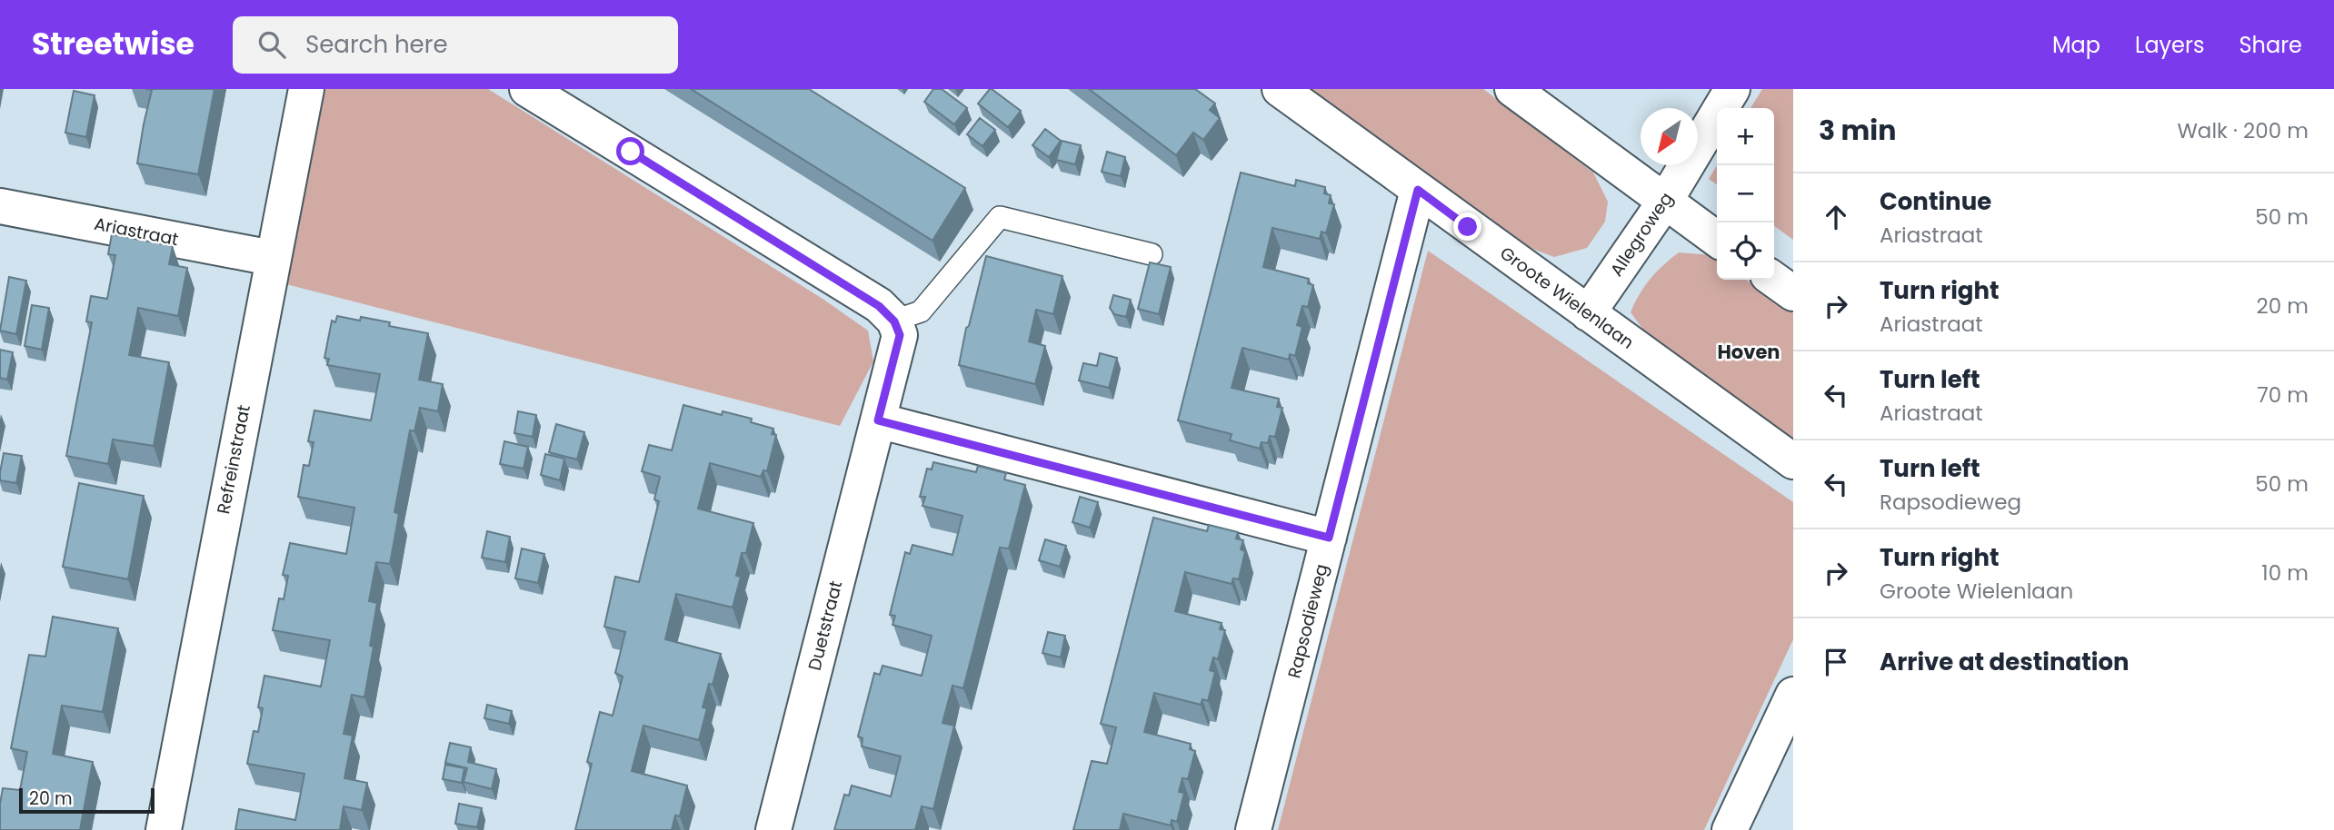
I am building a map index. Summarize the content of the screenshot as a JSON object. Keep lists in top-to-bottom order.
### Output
{
  "streets": {
    "street": [
      "Ariastraat",
      "Allegroweg",
      "Groote Wielenlaan",
      "Refreinstraat",
      "Rapsodieweg",
      "Duetstraat"
    ]
  },
  "crossings": [
    ["Ariastraat", "Refreinstraat"],
    ["Allegroweg", "Groote Wielenlaan"],
    ["Groote Wielenlaan", "Rapsodieweg"]
  ],
  "districts": ["Hoven"],
  "scale_bar": "20 m",
  "north": "bottom left",
  "page": {
    "header": "Streetwise",
    "search": "Search here",
    "nav": ["Map", "Layers", "Share"],
    "heading": ["3 min", "Walk · 200 m"],
    "map_buttons": ["+", "−"],
    "list": [
      ["Continue", "Ariastraat", "50 m"],
      ["Turn right", "Ariastraat", "20 m"],
      ["Turn left", "Ariastraat", "70 m"],
      ["Turn left", "Rapsodieweg", "50 m"],
      ["Turn right", "Groote Wielenlaan", "10 m"],
      "Arrive at destination"
    ],
    "scale": "20 m"
  }
}
